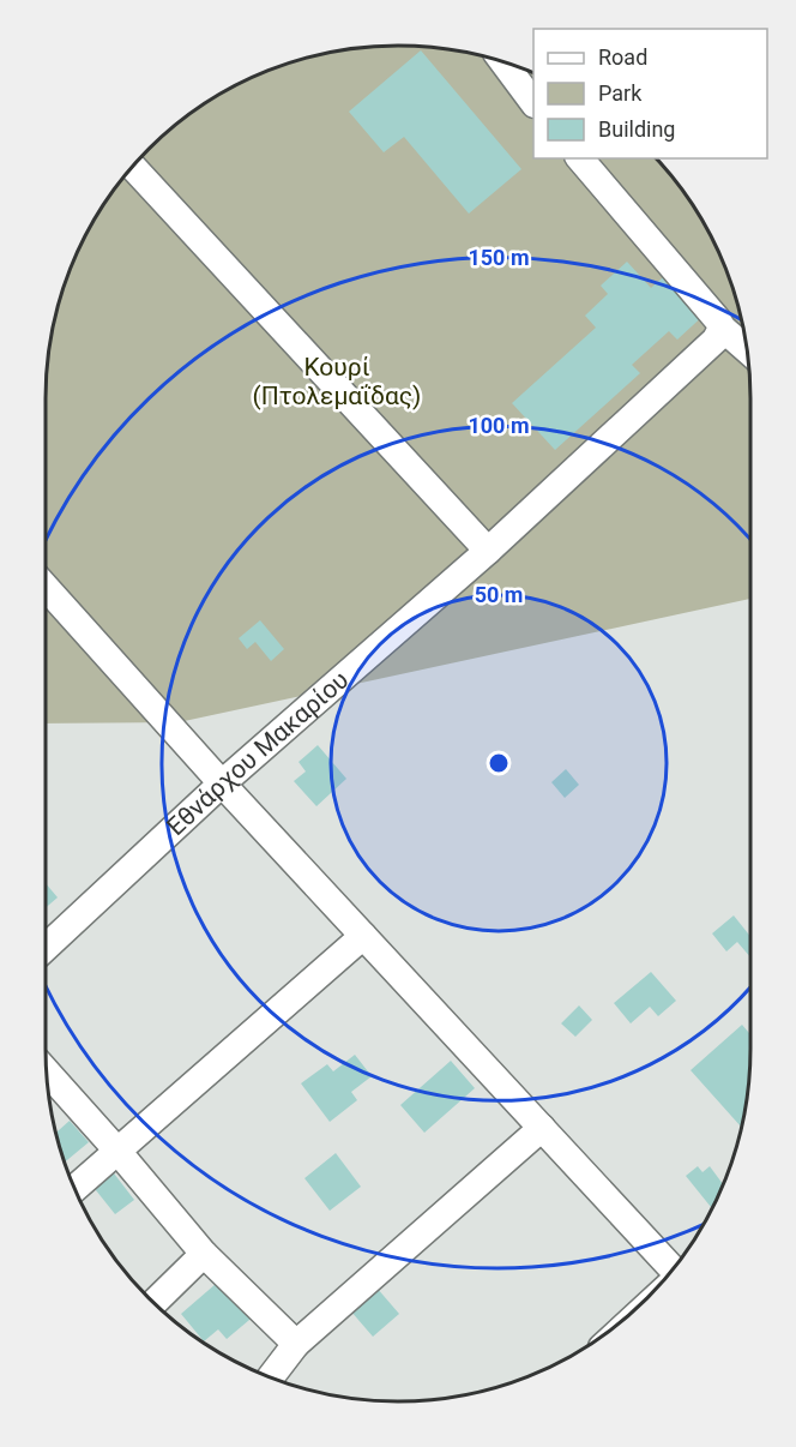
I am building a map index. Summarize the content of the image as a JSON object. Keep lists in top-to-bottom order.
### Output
{
  "streets": {
    "street": ["Εθνάρχου Μακαρίου"]
  },
  "parks": ["Κουρί (Πτολεμαΐδας)"],
  "legend": ["Road", "Park", "Building"],
  "rings": ["150 m", "100 m", "50 m"]
}
